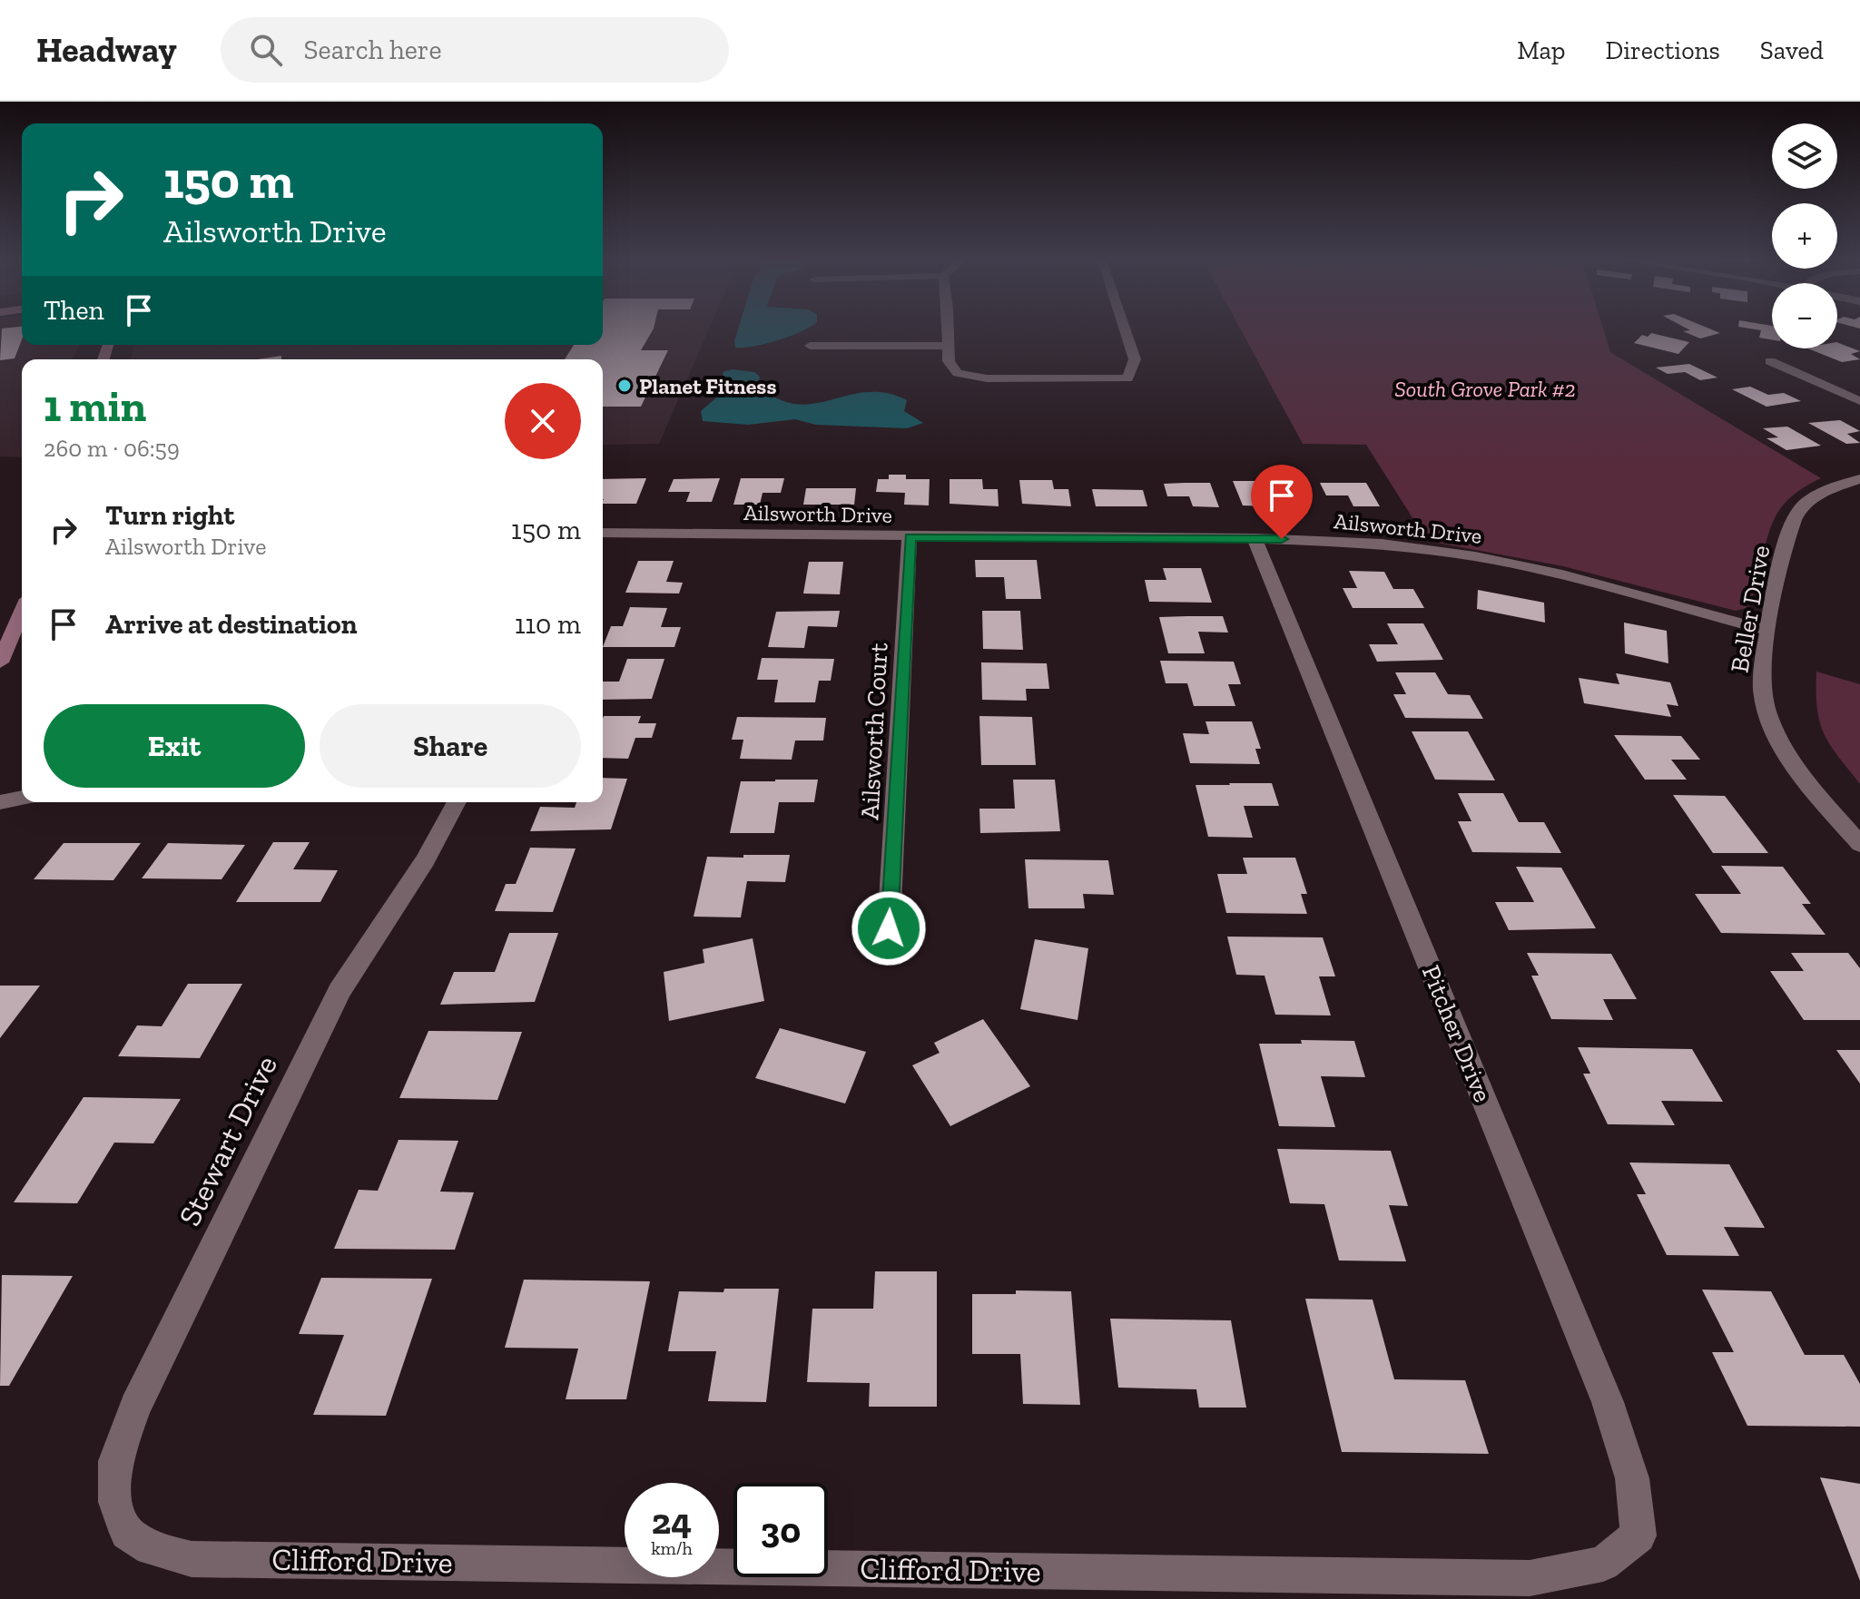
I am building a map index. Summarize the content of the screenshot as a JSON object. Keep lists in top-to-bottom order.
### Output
{
  "streets": {
    "street": [
      "Ailsworth Drive",
      "Beller Drive",
      "Ailsworth Court",
      "Pitcher Drive",
      "Stewart Drive",
      "Clifford Drive"
    ]
  },
  "crossings": [
    ["Ailsworth Drive", "Beller Drive"],
    ["Ailsworth Drive", "Ailsworth Court"],
    ["Ailsworth Drive", "Pitcher Drive"],
    ["Pitcher Drive", "Clifford Drive"],
    ["Stewart Drive", "Clifford Drive"]
  ],
  "parks": ["South Grove Park #2"],
  "places": ["Planet Fitness"],
  "page": {
    "header": "Headway",
    "search": "Search here",
    "nav": ["Map", "Directions", "Saved"],
    "map_buttons": ["+", "−"],
    "turn": ["150 m", "Ailsworth Drive"],
    "then": "Then",
    "heading": ["1 min", "260 m · 06:59"],
    "list": [
      {
        "name": "Turn right",
        "note": "Ailsworth Drive",
        "value": "150 m"
      },
      {
        "name": "Arrive at destination",
        "value": "110 m"
      }
    ],
    "buttons": ["Exit", "Share"],
    "speed": "24 km/h",
    "limit": "30"
  }
}
